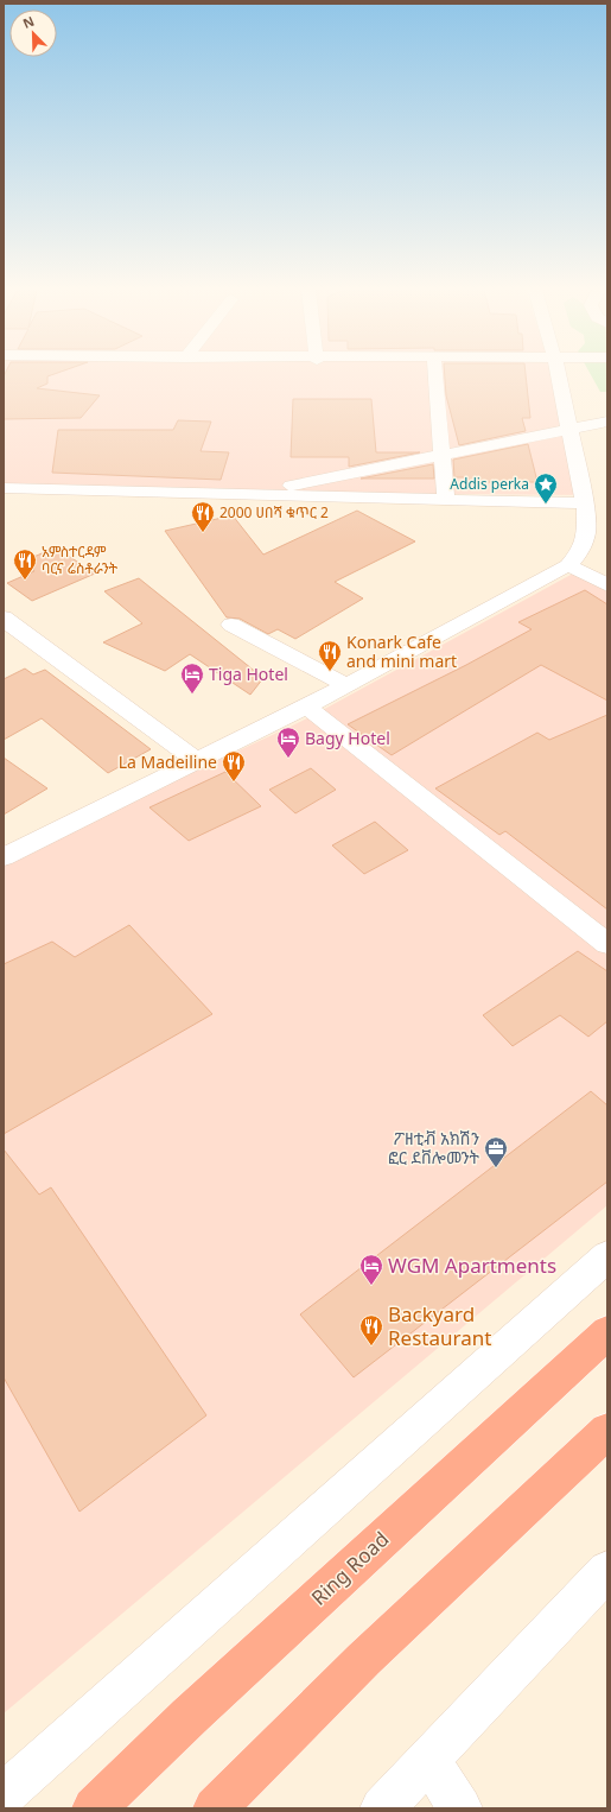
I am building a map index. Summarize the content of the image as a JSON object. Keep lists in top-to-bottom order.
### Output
{
  "streets": {
    "highway": ["Ring Road"]
  },
  "places": {
    "place": ["Addis perka"],
    "restaurant": [
      "2000 ሀበሻ ቁጥር 2",
      "አምስተርዳም ባርና ሬስቶራንት",
      "Konark Cafe and mini mart",
      "La Madeiline",
      "Backyard Restaurant"
    ],
    "hotel": ["Tiga Hotel", "Bagy Hotel", "WGM Apartments"],
    "office": ["ፖዘቲቭ አክሽን ፎር ደቨሎመንት"]
  },
  "north": "top left"
}
